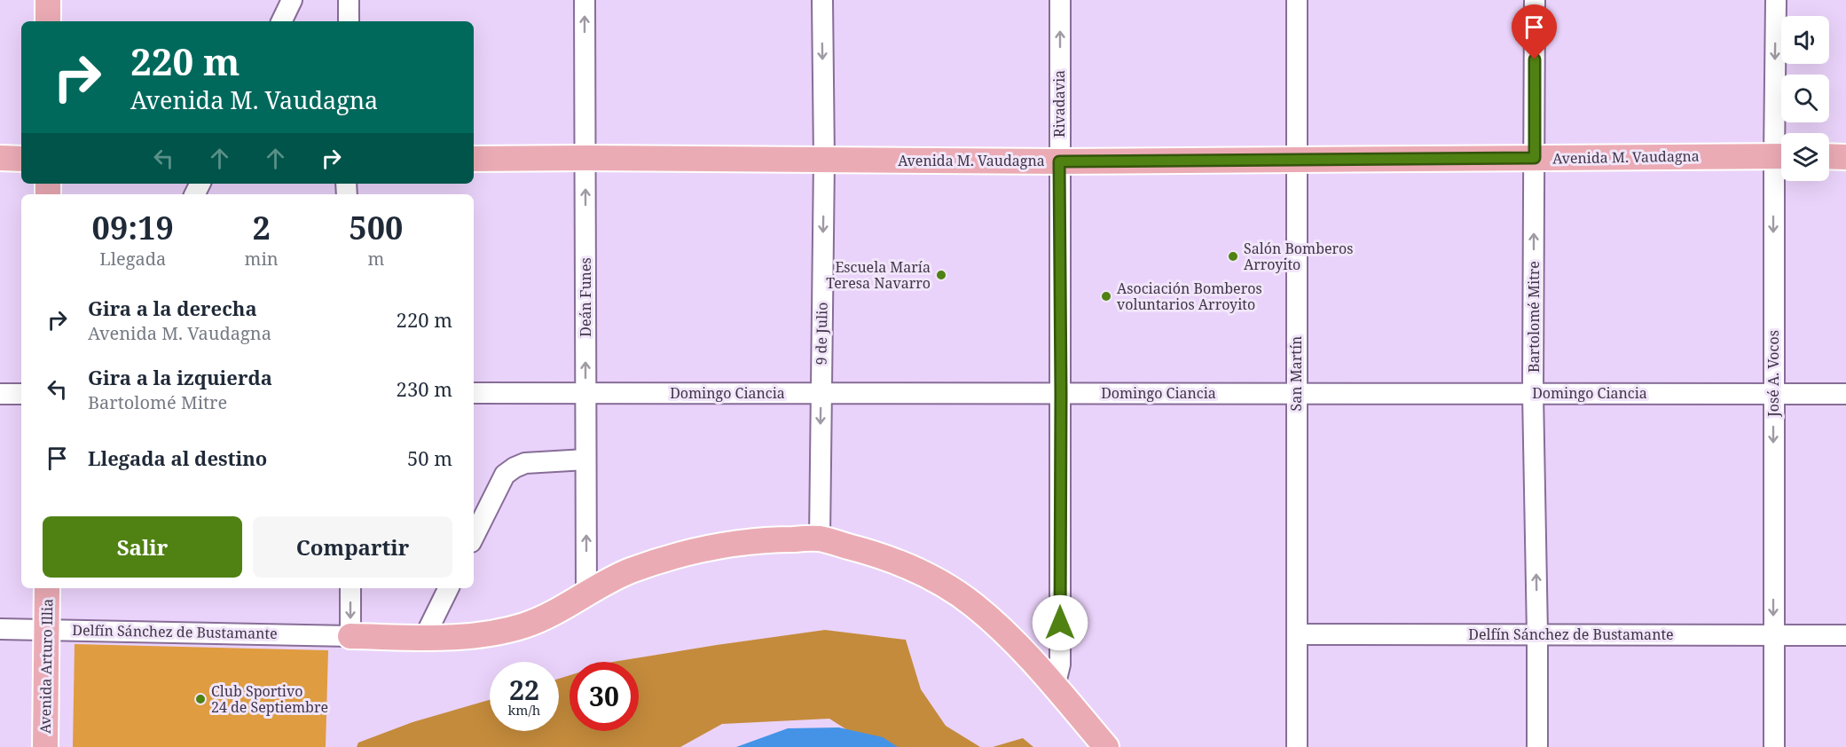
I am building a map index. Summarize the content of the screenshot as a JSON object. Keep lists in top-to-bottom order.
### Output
{
  "streets": {
    "main road": ["Avenida M. Vaudagna", "Avenida Arturo Illia"],
    "street": [
      "Rivadavia",
      "Deán Funes",
      "Bartolomé Mitre",
      "9 de Julio",
      "San Martín",
      "José A. Vocos",
      "Domingo Ciancia",
      "Delfín Sánchez de Bustamante"
    ]
  },
  "crossings": [
    ["Rivadavia", "Avenida M. Vaudagna"],
    ["Rivadavia", "Domingo Ciancia"],
    ["Avenida M. Vaudagna", "Deán Funes"],
    ["Avenida M. Vaudagna", "Bartolomé Mitre"],
    ["Avenida M. Vaudagna", "9 de Julio"],
    ["Avenida M. Vaudagna", "San Martín"],
    ["Deán Funes", "Domingo Ciancia"],
    ["Bartolomé Mitre", "Domingo Ciancia"],
    ["Bartolomé Mitre", "Delfín Sánchez de Bustamante"],
    ["9 de Julio", "Domingo Ciancia"],
    ["San Martín", "Domingo Ciancia"],
    ["San Martín", "Delfín Sánchez de Bustamante"],
    ["José A. Vocos", "Domingo Ciancia"],
    ["José A. Vocos", "Delfín Sánchez de Bustamante"],
    ["Delfín Sánchez de Bustamante", "Avenida Arturo Illia"]
  ],
  "one_way": [
    "Deán Funes",
    "Bartolomé Mitre",
    "9 de Julio",
    "José A. Vocos"
  ],
  "places": [
    "Salón Bomberos Arroyito",
    "Escuela María Teresa Navarro",
    "Asociación Bomberos voluntarios Arroyito",
    "Club Sportivo 24 de Septiembre"
  ],
  "page": {
    "turn": ["220 m", "Avenida M. Vaudagna"],
    "eta": [
      "09:19",
      "Llegada",
      "2",
      "min",
      "500",
      "m"
    ],
    "list": [
      {
        "name": "Gira a la derecha",
        "note": "Avenida M. Vaudagna",
        "value": "220 m"
      },
      {
        "name": "Gira a la izquierda",
        "note": "Bartolomé Mitre",
        "value": "230 m"
      },
      {
        "name": "Llegada al destino",
        "value": "50 m"
      }
    ],
    "buttons": ["Salir", "Compartir"],
    "speed": "22 km/h",
    "limit": "30"
  }
}
